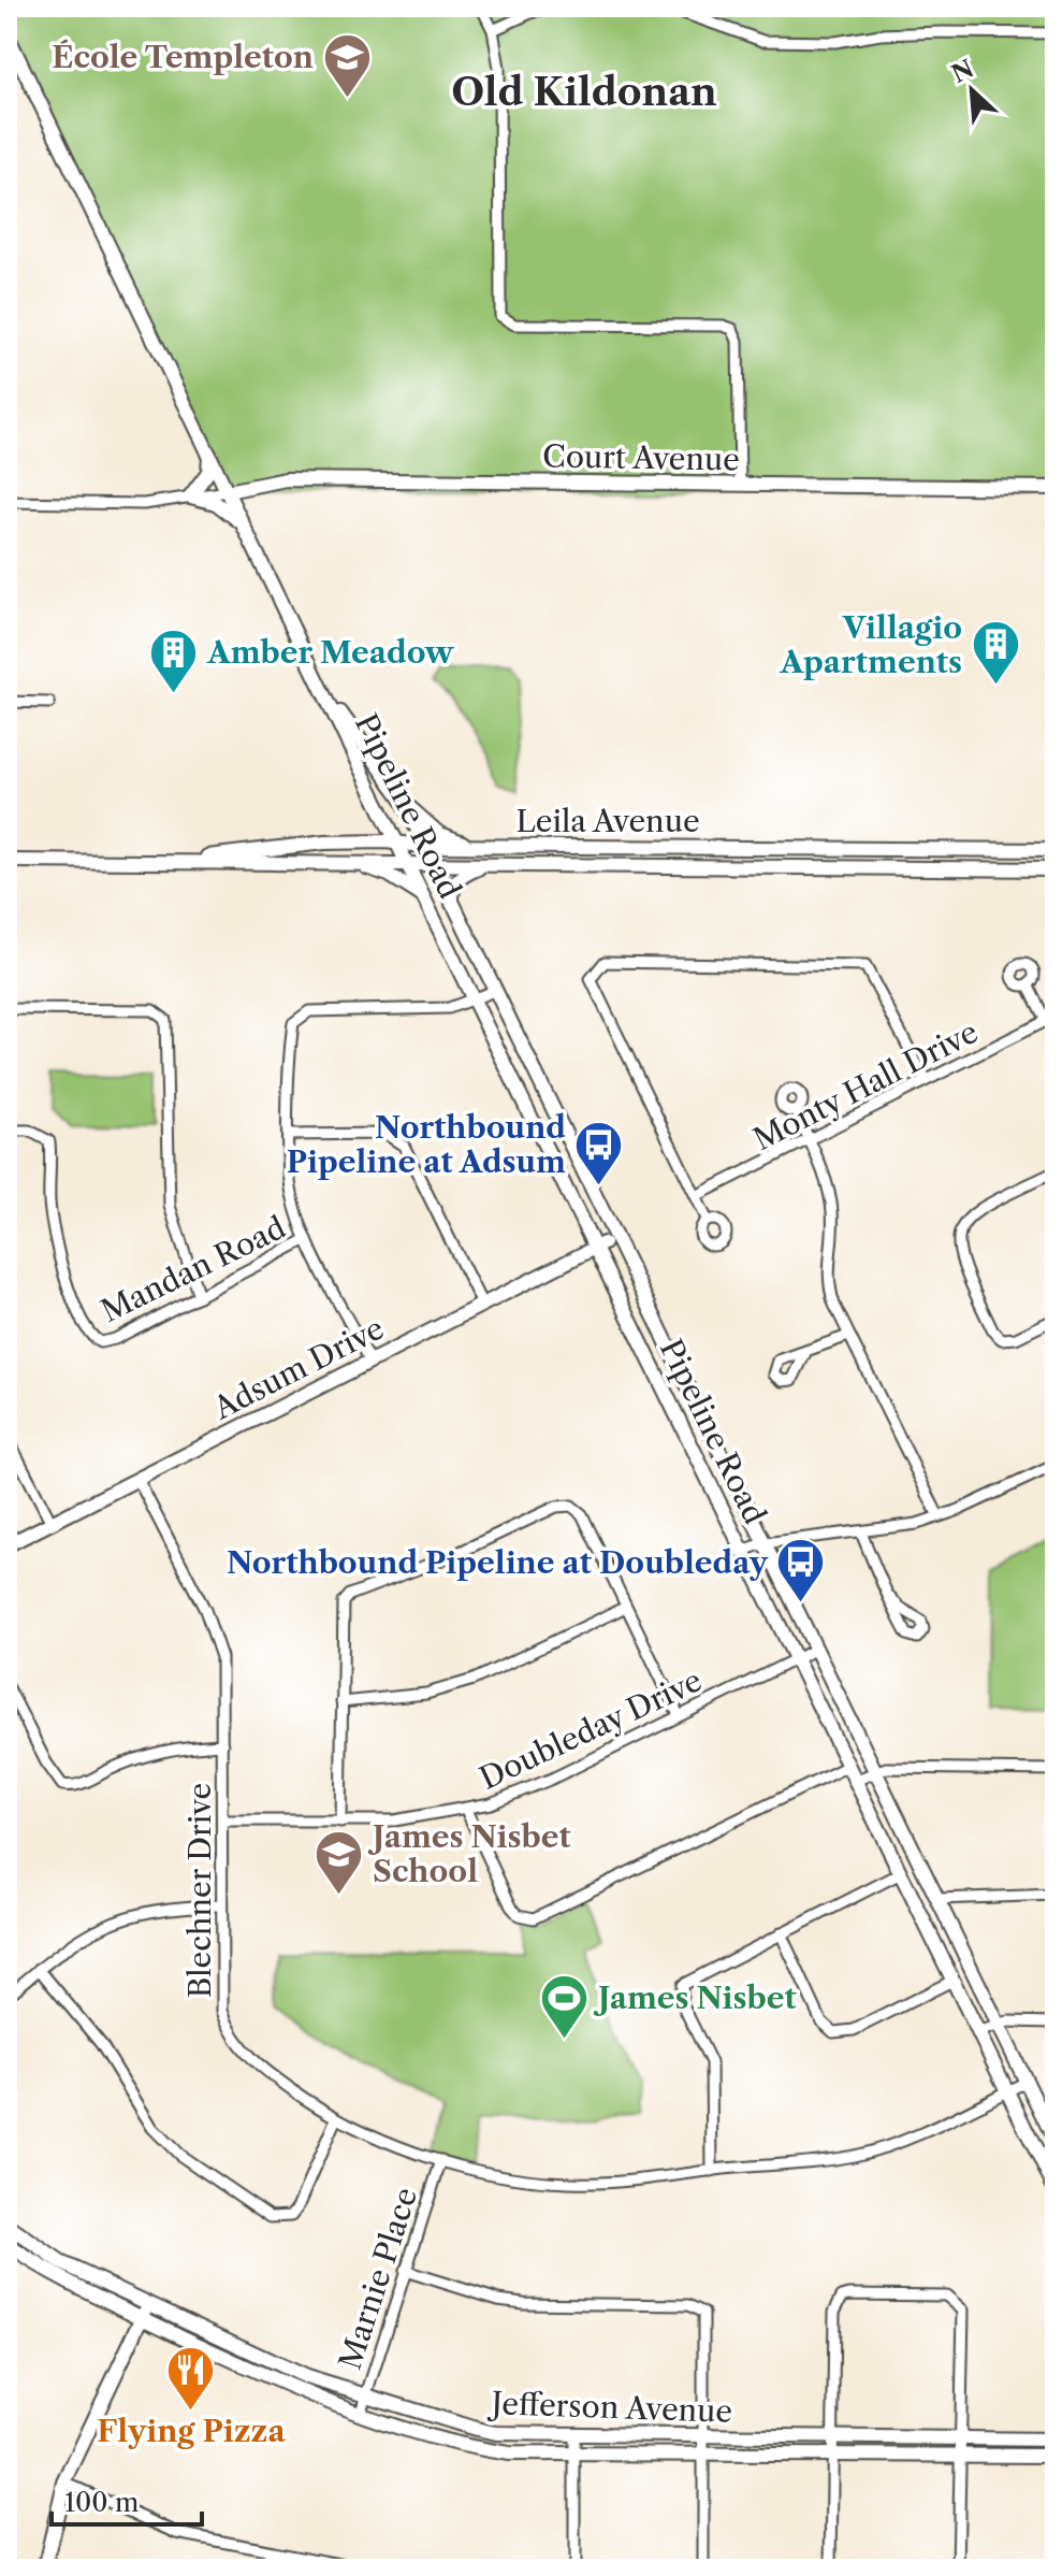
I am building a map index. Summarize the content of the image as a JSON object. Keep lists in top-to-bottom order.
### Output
{
  "streets": {
    "street": [
      "Court Avenue",
      "Pipeline Road",
      "Leila Avenue",
      "Monty Hall Drive",
      "Mandan Road",
      "Adsum Drive",
      "Doubleday Drive",
      "Blechner Drive",
      "Marnie Place",
      "Jefferson Avenue"
    ]
  },
  "crossings": [
    ["Court Avenue", "Pipeline Road"],
    ["Pipeline Road", "Leila Avenue"],
    ["Pipeline Road", "Adsum Drive"],
    ["Pipeline Road", "Doubleday Drive"],
    ["Pipeline Road", "Blechner Drive"],
    ["Adsum Drive", "Blechner Drive"],
    ["Doubleday Drive", "Blechner Drive"],
    ["Blechner Drive", "Marnie Place"],
    ["Marnie Place", "Jefferson Avenue"]
  ],
  "districts": ["Old Kildonan"],
  "places": {
    "school or university": ["École Templeton", "James Nisbet School"],
    "building": ["Villagio Apartments", "Amber Meadow"],
    "bus stop": ["Northbound Pipeline at Adsum", "Northbound Pipeline at Doubleday"],
    "sports": ["James Nisbet"],
    "restaurant": ["Flying Pizza"]
  },
  "scale_bar": "100 m",
  "north": "top left"
}
